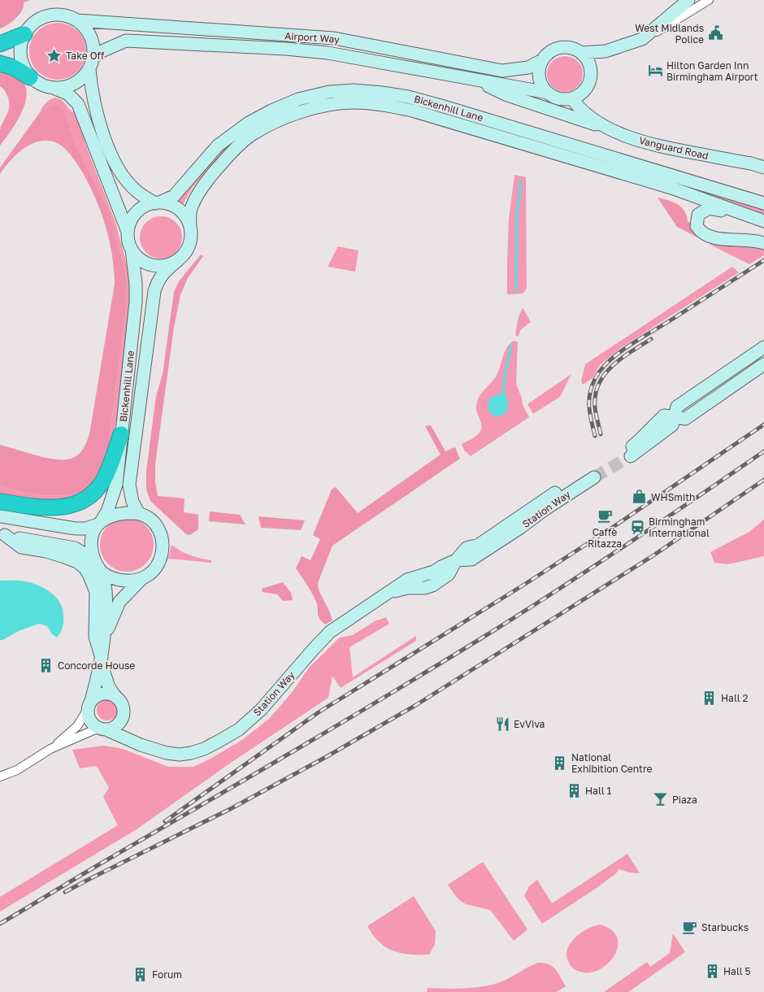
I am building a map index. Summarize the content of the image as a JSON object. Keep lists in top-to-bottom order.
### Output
{
  "streets": {
    "street": [
      "Airport Way",
      "Bickenhill Lane",
      "Vanguard Road",
      "Station Way"
    ]
  },
  "crossings": [
    ["Airport Way", "Vanguard Road"]
  ],
  "places": {
    "public building": ["West Midlands Police"],
    "place": ["Take Off"],
    "hotel": ["Hilton Garden Inn Birmingham Airport"],
    "shop": ["WHSmith"],
    "cafe": ["Caffè Ritazza", "Starbucks"],
    "station": ["Birmingham International"],
    "building": [
      "Concorde House",
      "Hall 2",
      "National Exhibition Centre",
      "Hall 1",
      "Hall 5",
      "Forum"
    ],
    "restaurant": ["EvViva"],
    "bar": ["Piaza"]
  }
}
